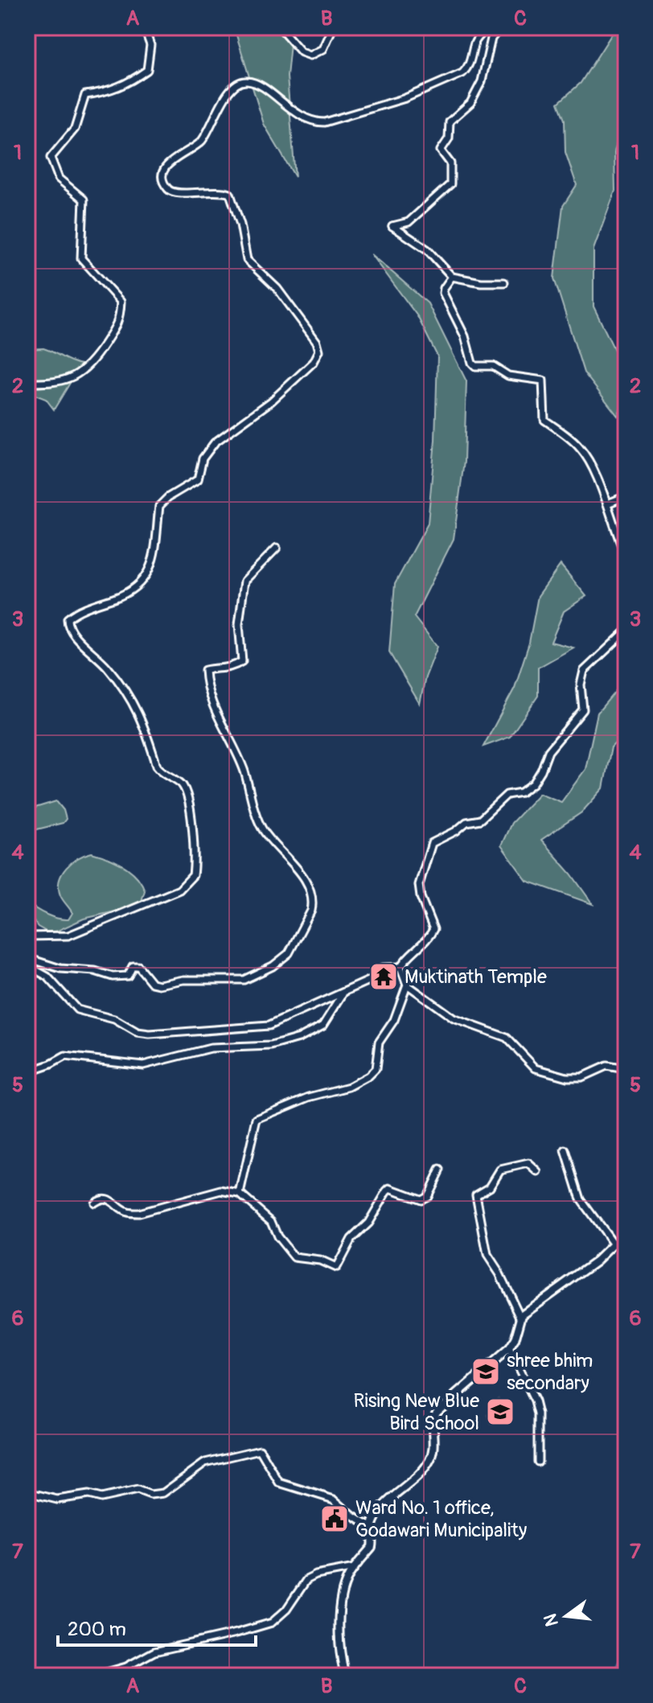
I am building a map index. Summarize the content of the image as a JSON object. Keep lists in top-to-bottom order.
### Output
{
  "places": {
    "temple": ["Muktinath Temple"],
    "school or university": ["shree bhim secondary", "Rising New Blue Bird School"],
    "public building": ["Ward No. 1 office, Godawari Municipality"]
  },
  "scale_bar": "200 m",
  "north": "left",
  "grid": {
    "columns": ["A", "B", "C"],
    "rows": [
      "1",
      "2",
      "3",
      "4",
      "5",
      "6",
      "7"
    ]
  }
}
